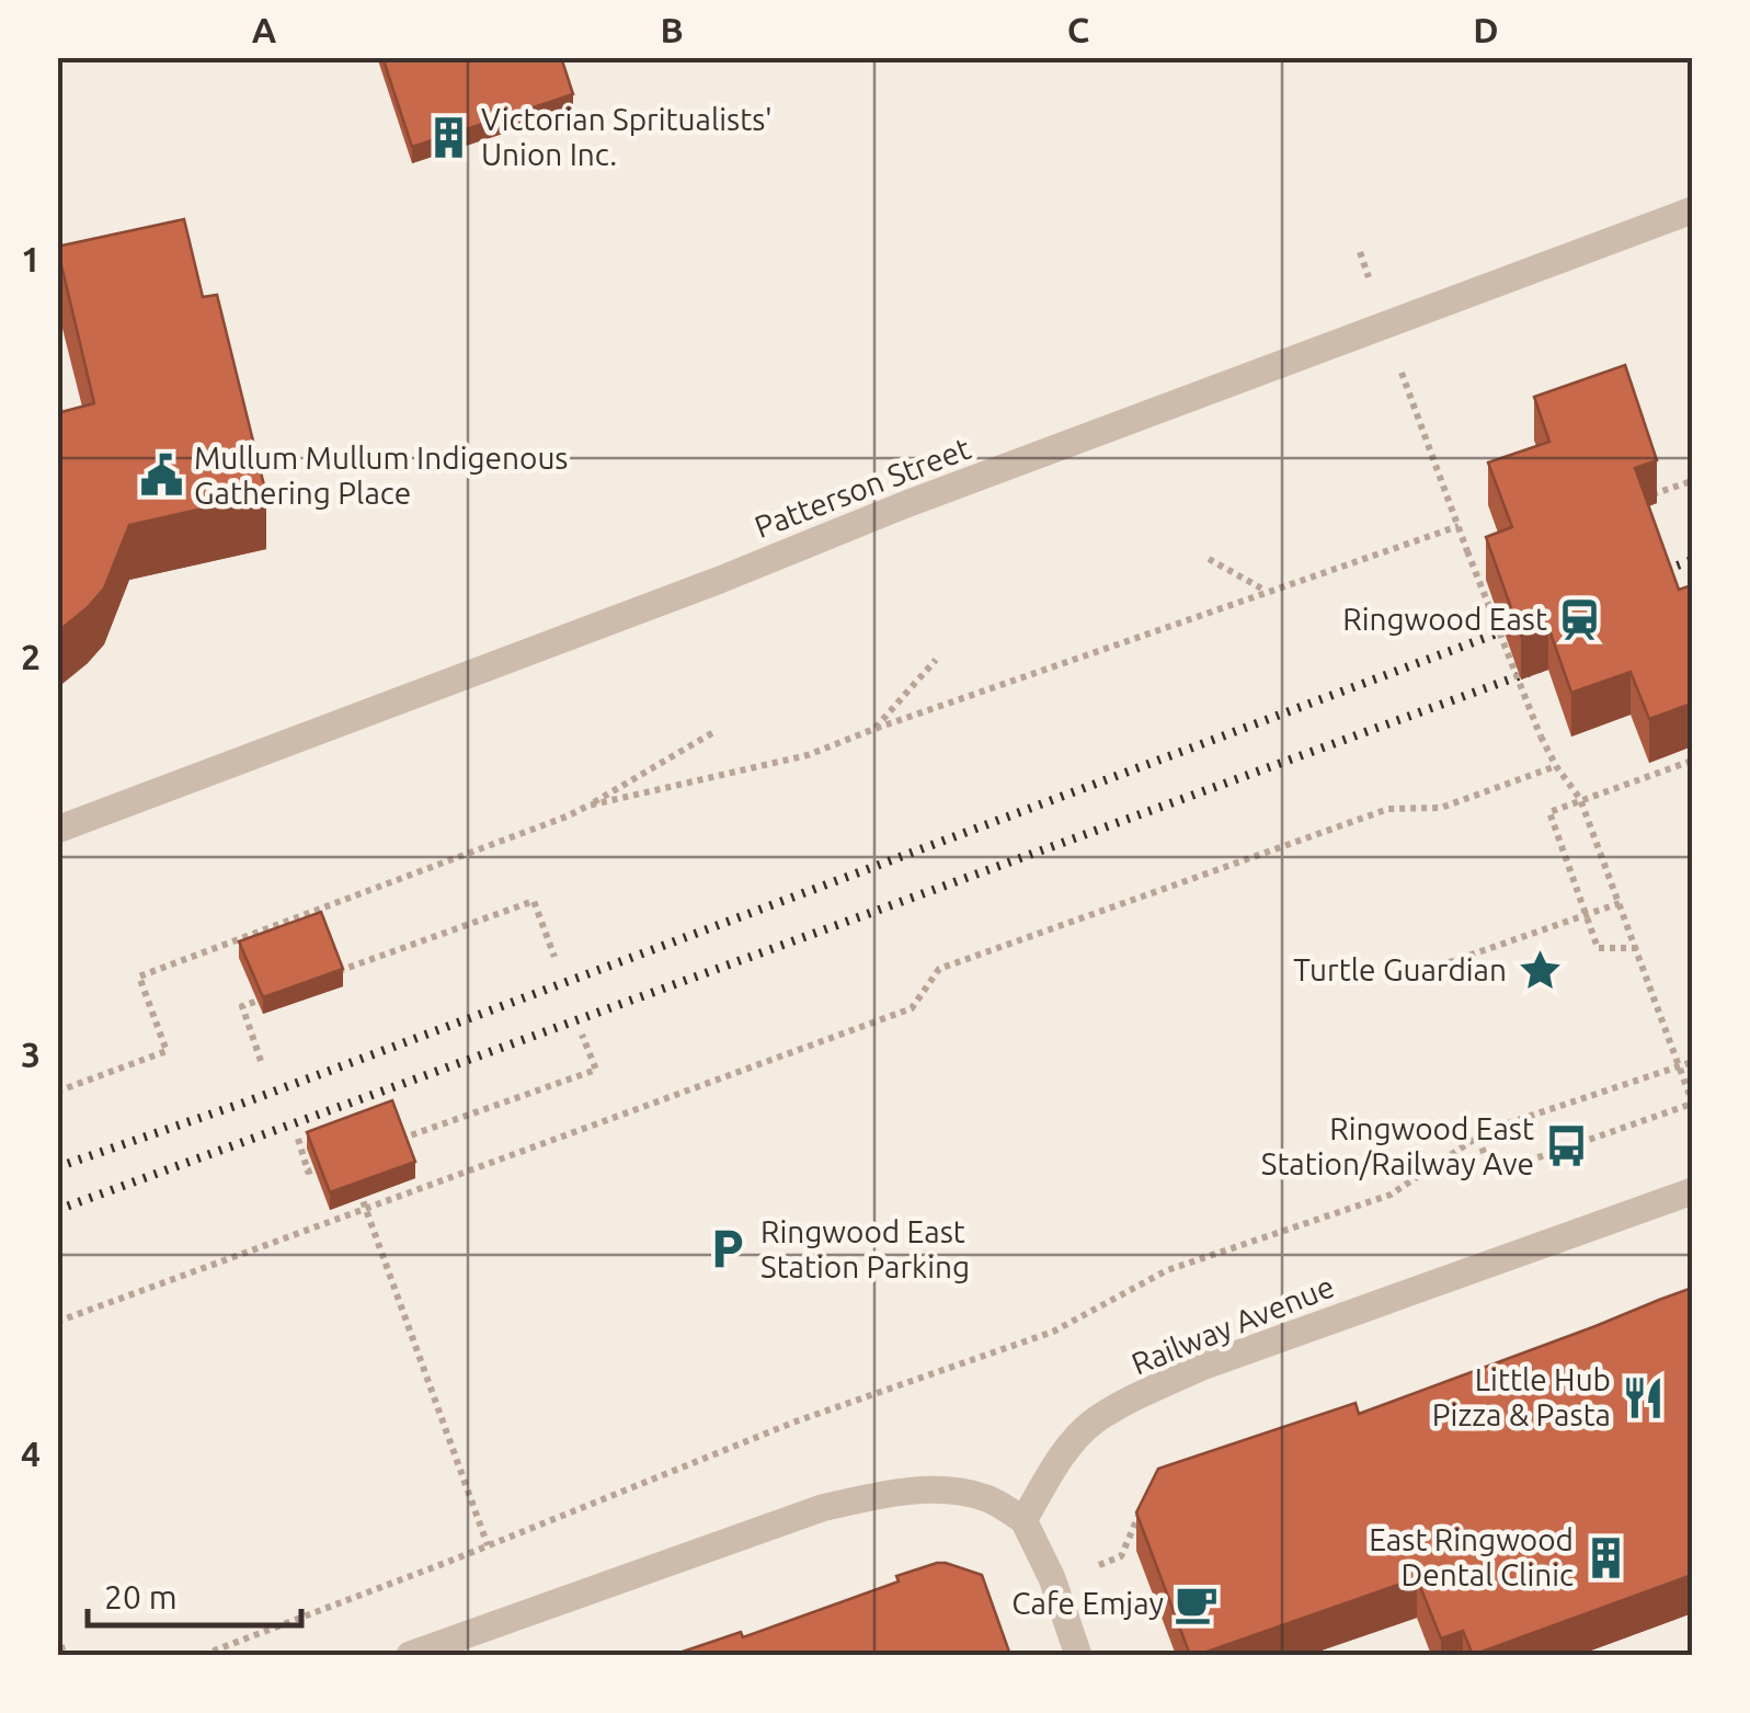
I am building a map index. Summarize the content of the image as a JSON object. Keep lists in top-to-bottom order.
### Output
{
  "streets": {
    "street": ["Patterson Street", "Railway Avenue"]
  },
  "places": {
    "building": ["Victorian Spritualists' Union Inc.", "East Ringwood Dental Clinic"],
    "public building": ["Mullum Mullum Indigenous Gathering Place"],
    "station": ["Ringwood East"],
    "place": ["Turtle Guardian"],
    "bus stop": ["Ringwood East Station/Railway Ave"],
    "parking": ["Ringwood East Station Parking"],
    "restaurant": ["Little Hub Pizza & Pasta"],
    "cafe": ["Cafe Emjay"]
  },
  "scale_bar": "20 m",
  "grid": {
    "columns": [
      "A",
      "B",
      "C",
      "D"
    ],
    "rows": [
      "1",
      "2",
      "3",
      "4"
    ]
  }
}
